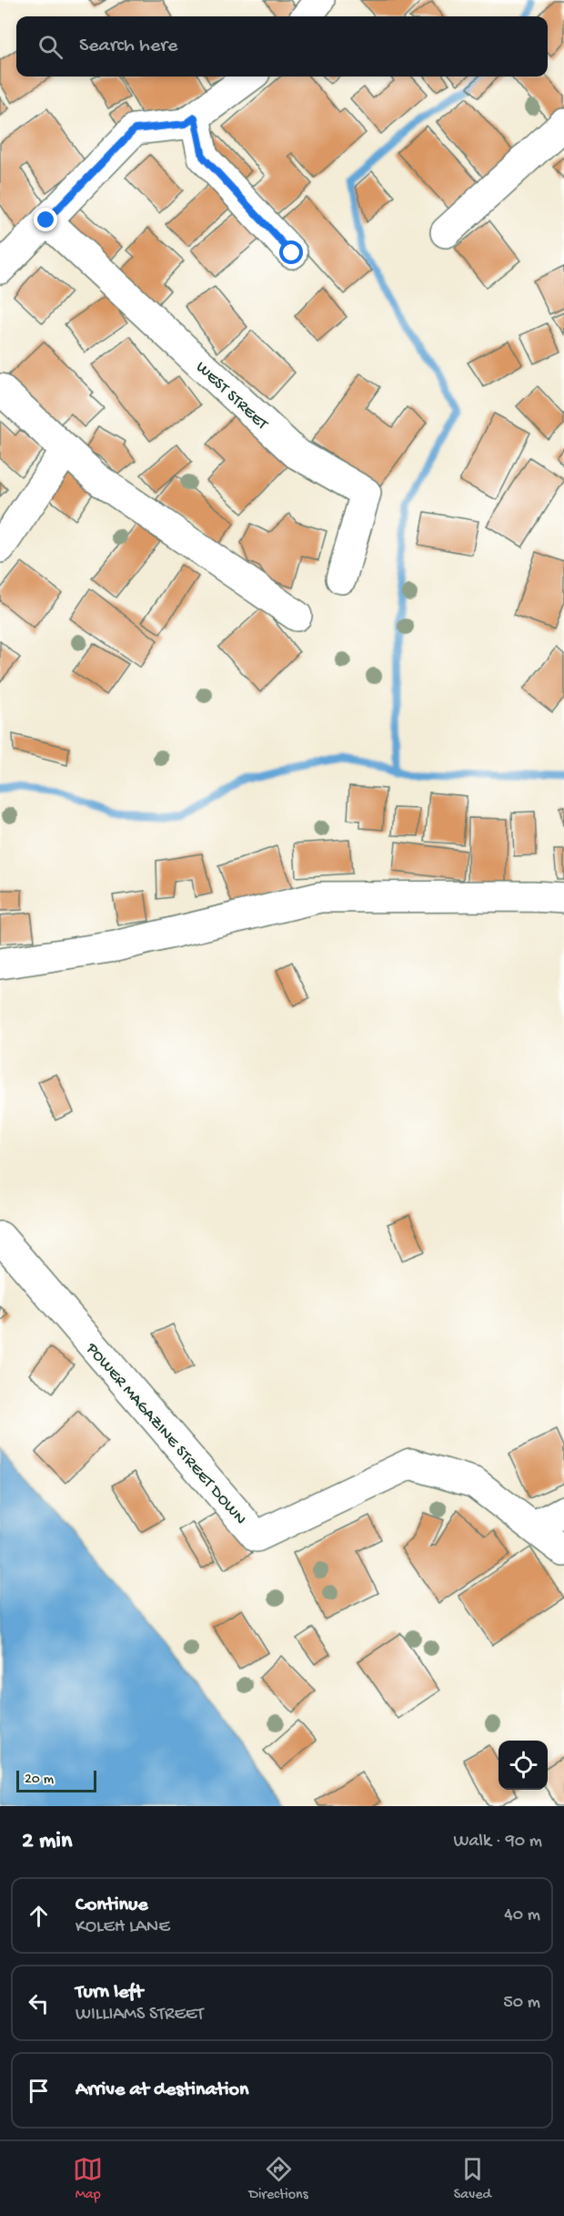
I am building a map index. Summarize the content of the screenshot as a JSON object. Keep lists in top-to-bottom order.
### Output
{
  "streets": {
    "street": ["WEST STREET", "POWER MAGAZINE STREET DOWN"]
  },
  "scale_bar": "20 m",
  "page": {
    "search": "Search here",
    "scale": "20 m",
    "heading": ["2 min", "Walk · 90 m"],
    "list": [
      ["Continue", "KOLEH LANE", "40 m"],
      ["Turn left", "WILLIAMS STREET", "50 m"],
      "Arrive at destination"
    ],
    "nav": ["Map", "Directions", "Saved"]
  }
}
